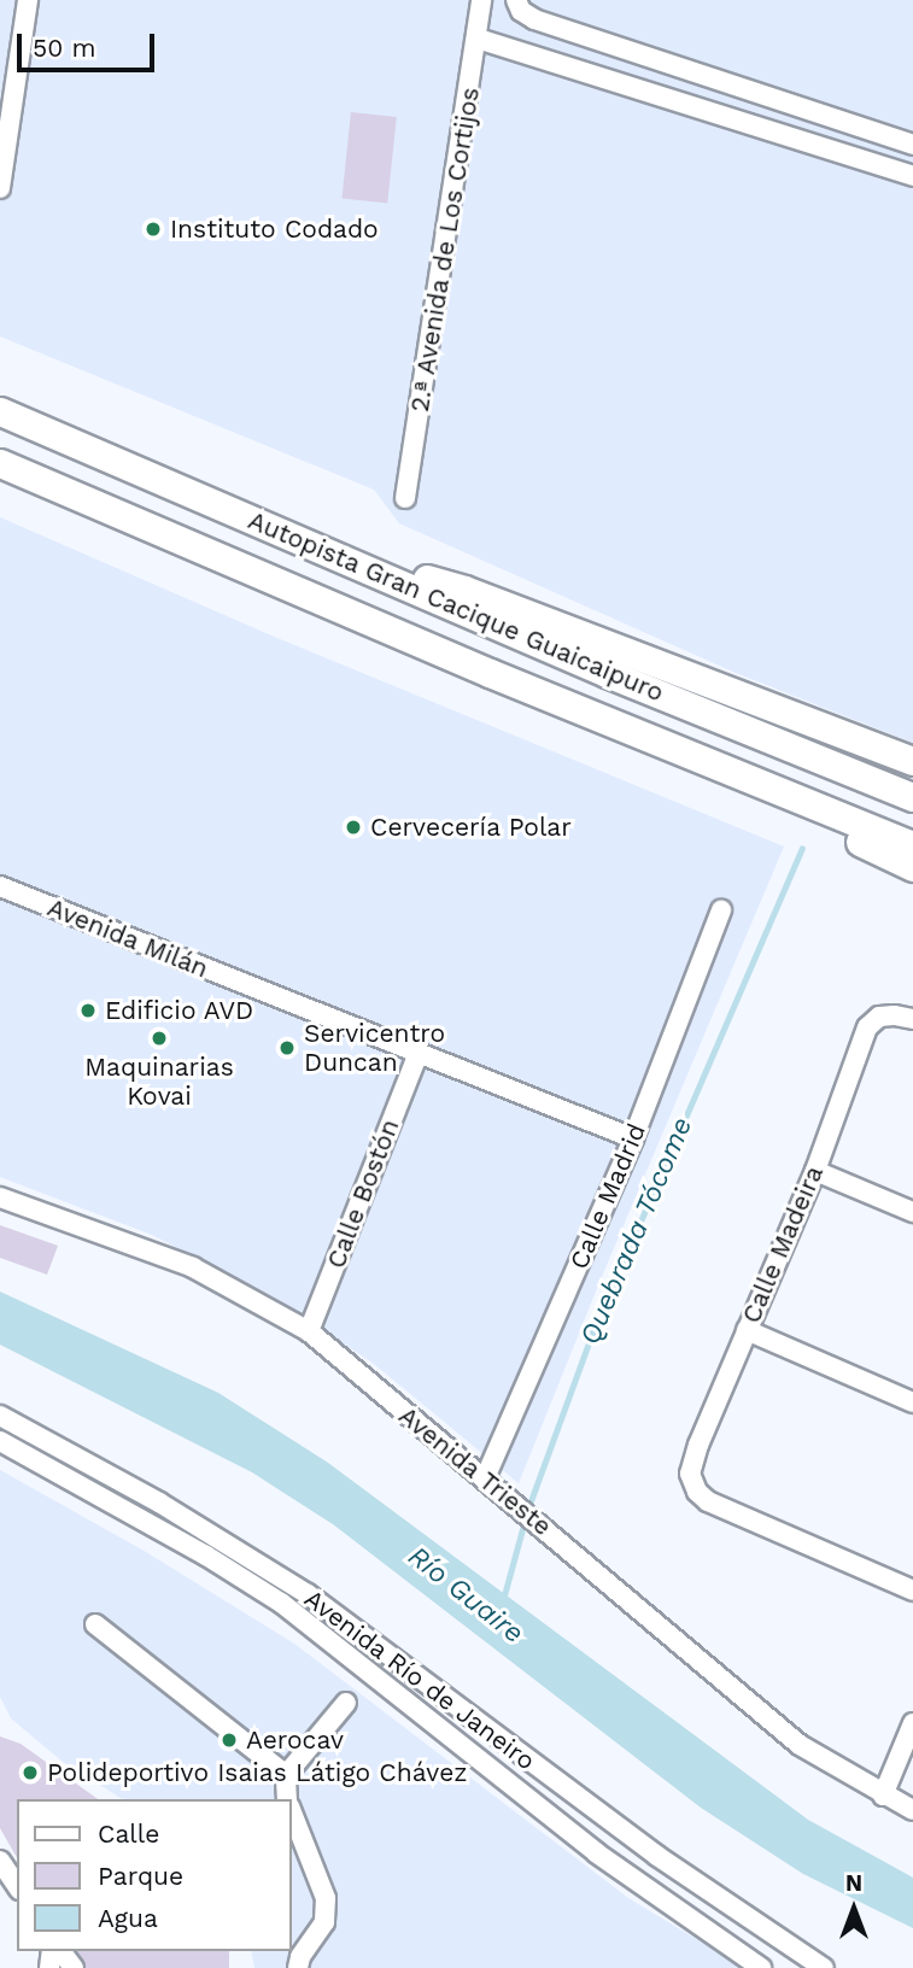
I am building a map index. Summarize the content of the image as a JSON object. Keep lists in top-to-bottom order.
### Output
{
  "streets": {
    "highway": ["Autopista Gran Cacique Guaicaipuro"],
    "street": [
      "2.ª Avenida de Los Cortijos",
      "Avenida Milán",
      "Calle Bostón",
      "Calle Madrid",
      "Calle Madeira",
      "Avenida Trieste",
      "Avenida Río de Janeiro"
    ]
  },
  "crossings": [
    ["Avenida Milán", "Calle Bostón"],
    ["Avenida Milán", "Calle Madrid"],
    ["Calle Bostón", "Avenida Trieste"],
    ["Calle Madrid", "Avenida Trieste"]
  ],
  "water": ["Quebrada Tócome", "Río Guaire"],
  "places": [
    "Instituto Codado",
    "Cervecería Polar",
    "Edificio AVD",
    "Maquinarias Kovai",
    "Servicentro Duncan",
    "Aerocav",
    "Polideportivo Isaias Látigo Chávez"
  ],
  "legend": ["Calle", "Parque", "Agua"],
  "scale_bar": "50 m",
  "north": "top"
}
